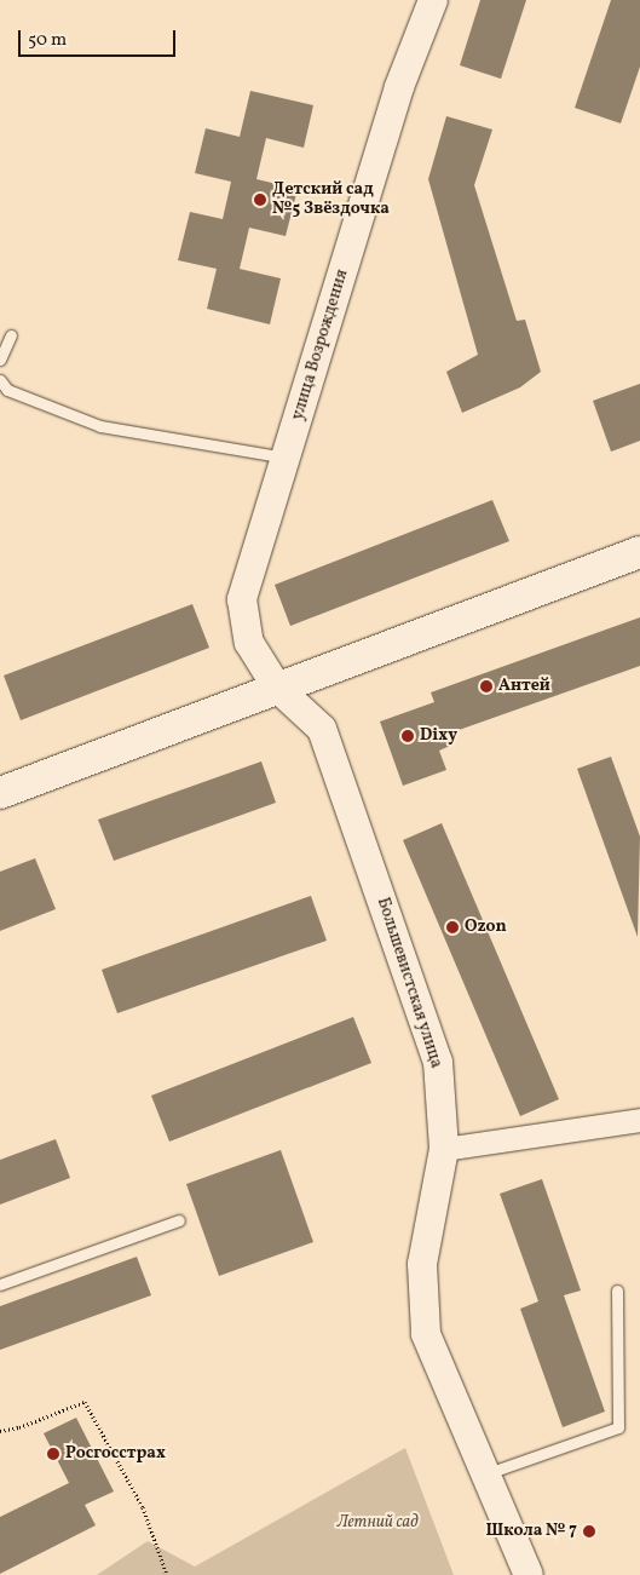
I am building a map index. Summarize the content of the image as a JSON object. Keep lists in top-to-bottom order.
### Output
{
  "streets": {
    "street": ["улица Возрождения", "Большевистская улица"]
  },
  "crossings": [
    ["улица Возрождения", "Большевистская улица"]
  ],
  "parks": ["Летний сад"],
  "places": [
    "Детский сад №5 Звёздочка",
    "Антей",
    "Dixy",
    "Ozon",
    "Росгосстрах",
    "Школа № 7"
  ],
  "scale_bar": "50 m"
}
